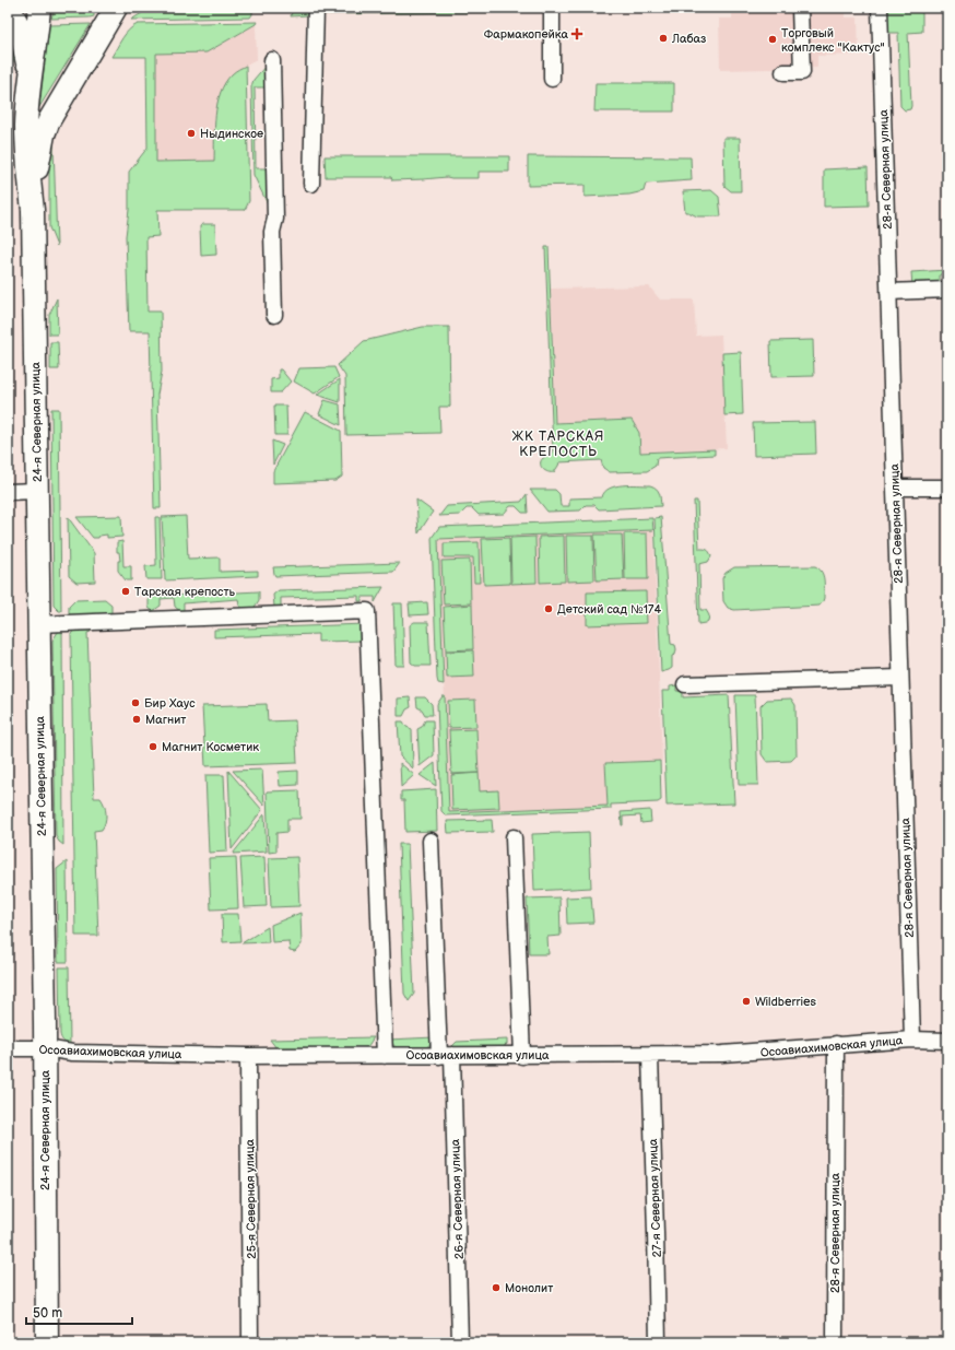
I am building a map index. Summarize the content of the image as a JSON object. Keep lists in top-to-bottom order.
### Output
{
  "streets": {
    "main road": ["24-я Северная улица"],
    "street": [
      "28-я Северная улица",
      "Осоавиахимовская улица",
      "27-я Северная улица",
      "25-я Северная улица",
      "26-я Северная улица"
    ]
  },
  "crossings": [
    ["28-я Северная улица", "Осоавиахимовская улица"],
    ["24-я Северная улица", "Осоавиахимовская улица"],
    ["Осоавиахимовская улица", "27-я Северная улица"],
    ["Осоавиахимовская улица", "25-я Северная улица"],
    ["Осоавиахимовская улица", "26-я Северная улица"]
  ],
  "districts": ["ЖК ТАРСКАЯ КРЕПОСТЬ"],
  "places": {
    "health": ["Фармакопейка"],
    "other": [
      "Лабаз",
      "Торговый комплекс \"Кактус\"",
      "Ныдинское",
      "Тарская крепость",
      "Детский сад №174",
      "Бир Хаус",
      "Магнит",
      "Магнит Косметик",
      "Wildberries",
      "Монолит"
    ]
  },
  "scale_bar": "50 m"
}
